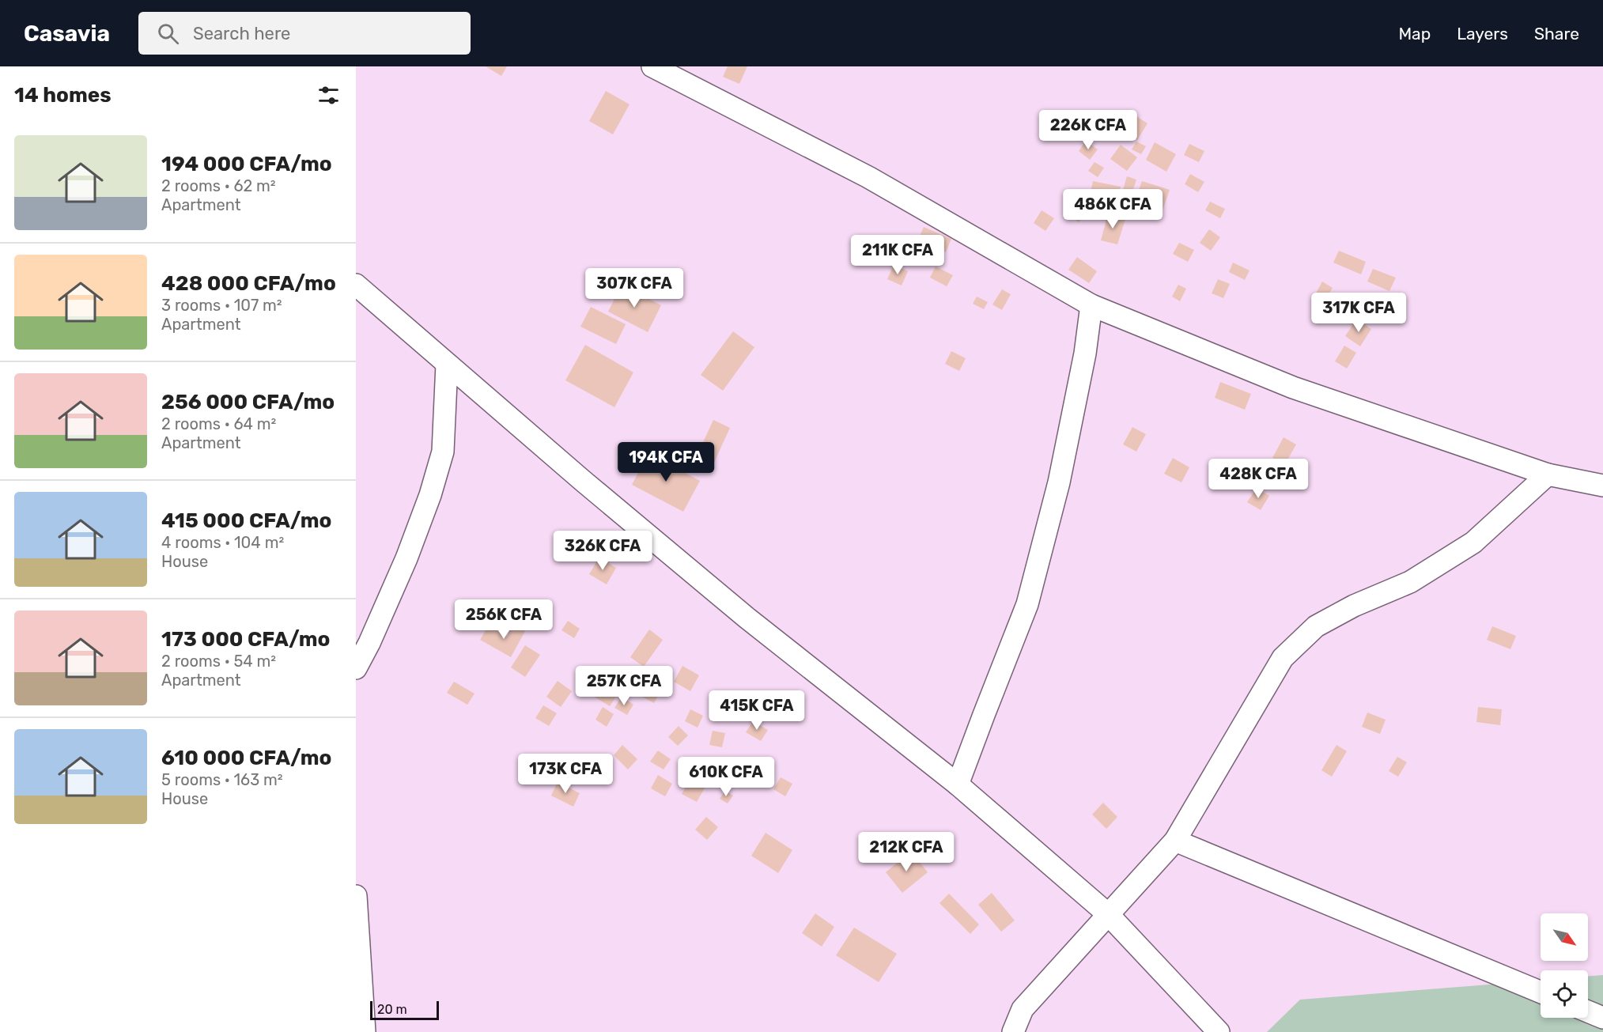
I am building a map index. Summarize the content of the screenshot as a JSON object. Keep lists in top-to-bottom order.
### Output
{
  "scale_bar": "20 m",
  "north": "bottom right",
  "page": {
    "header": "Casavia",
    "search": "Search here",
    "nav": ["Map", "Layers", "Share"],
    "heading": "14 homes",
    "price": [
      "226K CFA",
      "486K CFA",
      "211K CFA",
      "307K CFA",
      "317K CFA",
      "194K CFA",
      "428K CFA",
      "326K CFA",
      "256K CFA",
      "257K CFA",
      "415K CFA",
      "173K CFA",
      "610K CFA",
      "212K CFA"
    ],
    "list": [
      {
        "name": "194 000 CFA/mo",
        "note": "2 rooms · 62 m² · Apartment"
      },
      {
        "name": "428 000 CFA/mo",
        "note": "3 rooms · 107 m² · Apartment"
      },
      {
        "name": "256 000 CFA/mo",
        "note": "2 rooms · 64 m² · Apartment"
      },
      {
        "name": "415 000 CFA/mo",
        "note": "4 rooms · 104 m² · House"
      },
      {
        "name": "173 000 CFA/mo",
        "note": "2 rooms · 54 m² · Apartment"
      },
      {
        "name": "610 000 CFA/mo",
        "note": "5 rooms · 163 m² · House"
      }
    ],
    "scale": "20 m"
  }
}
